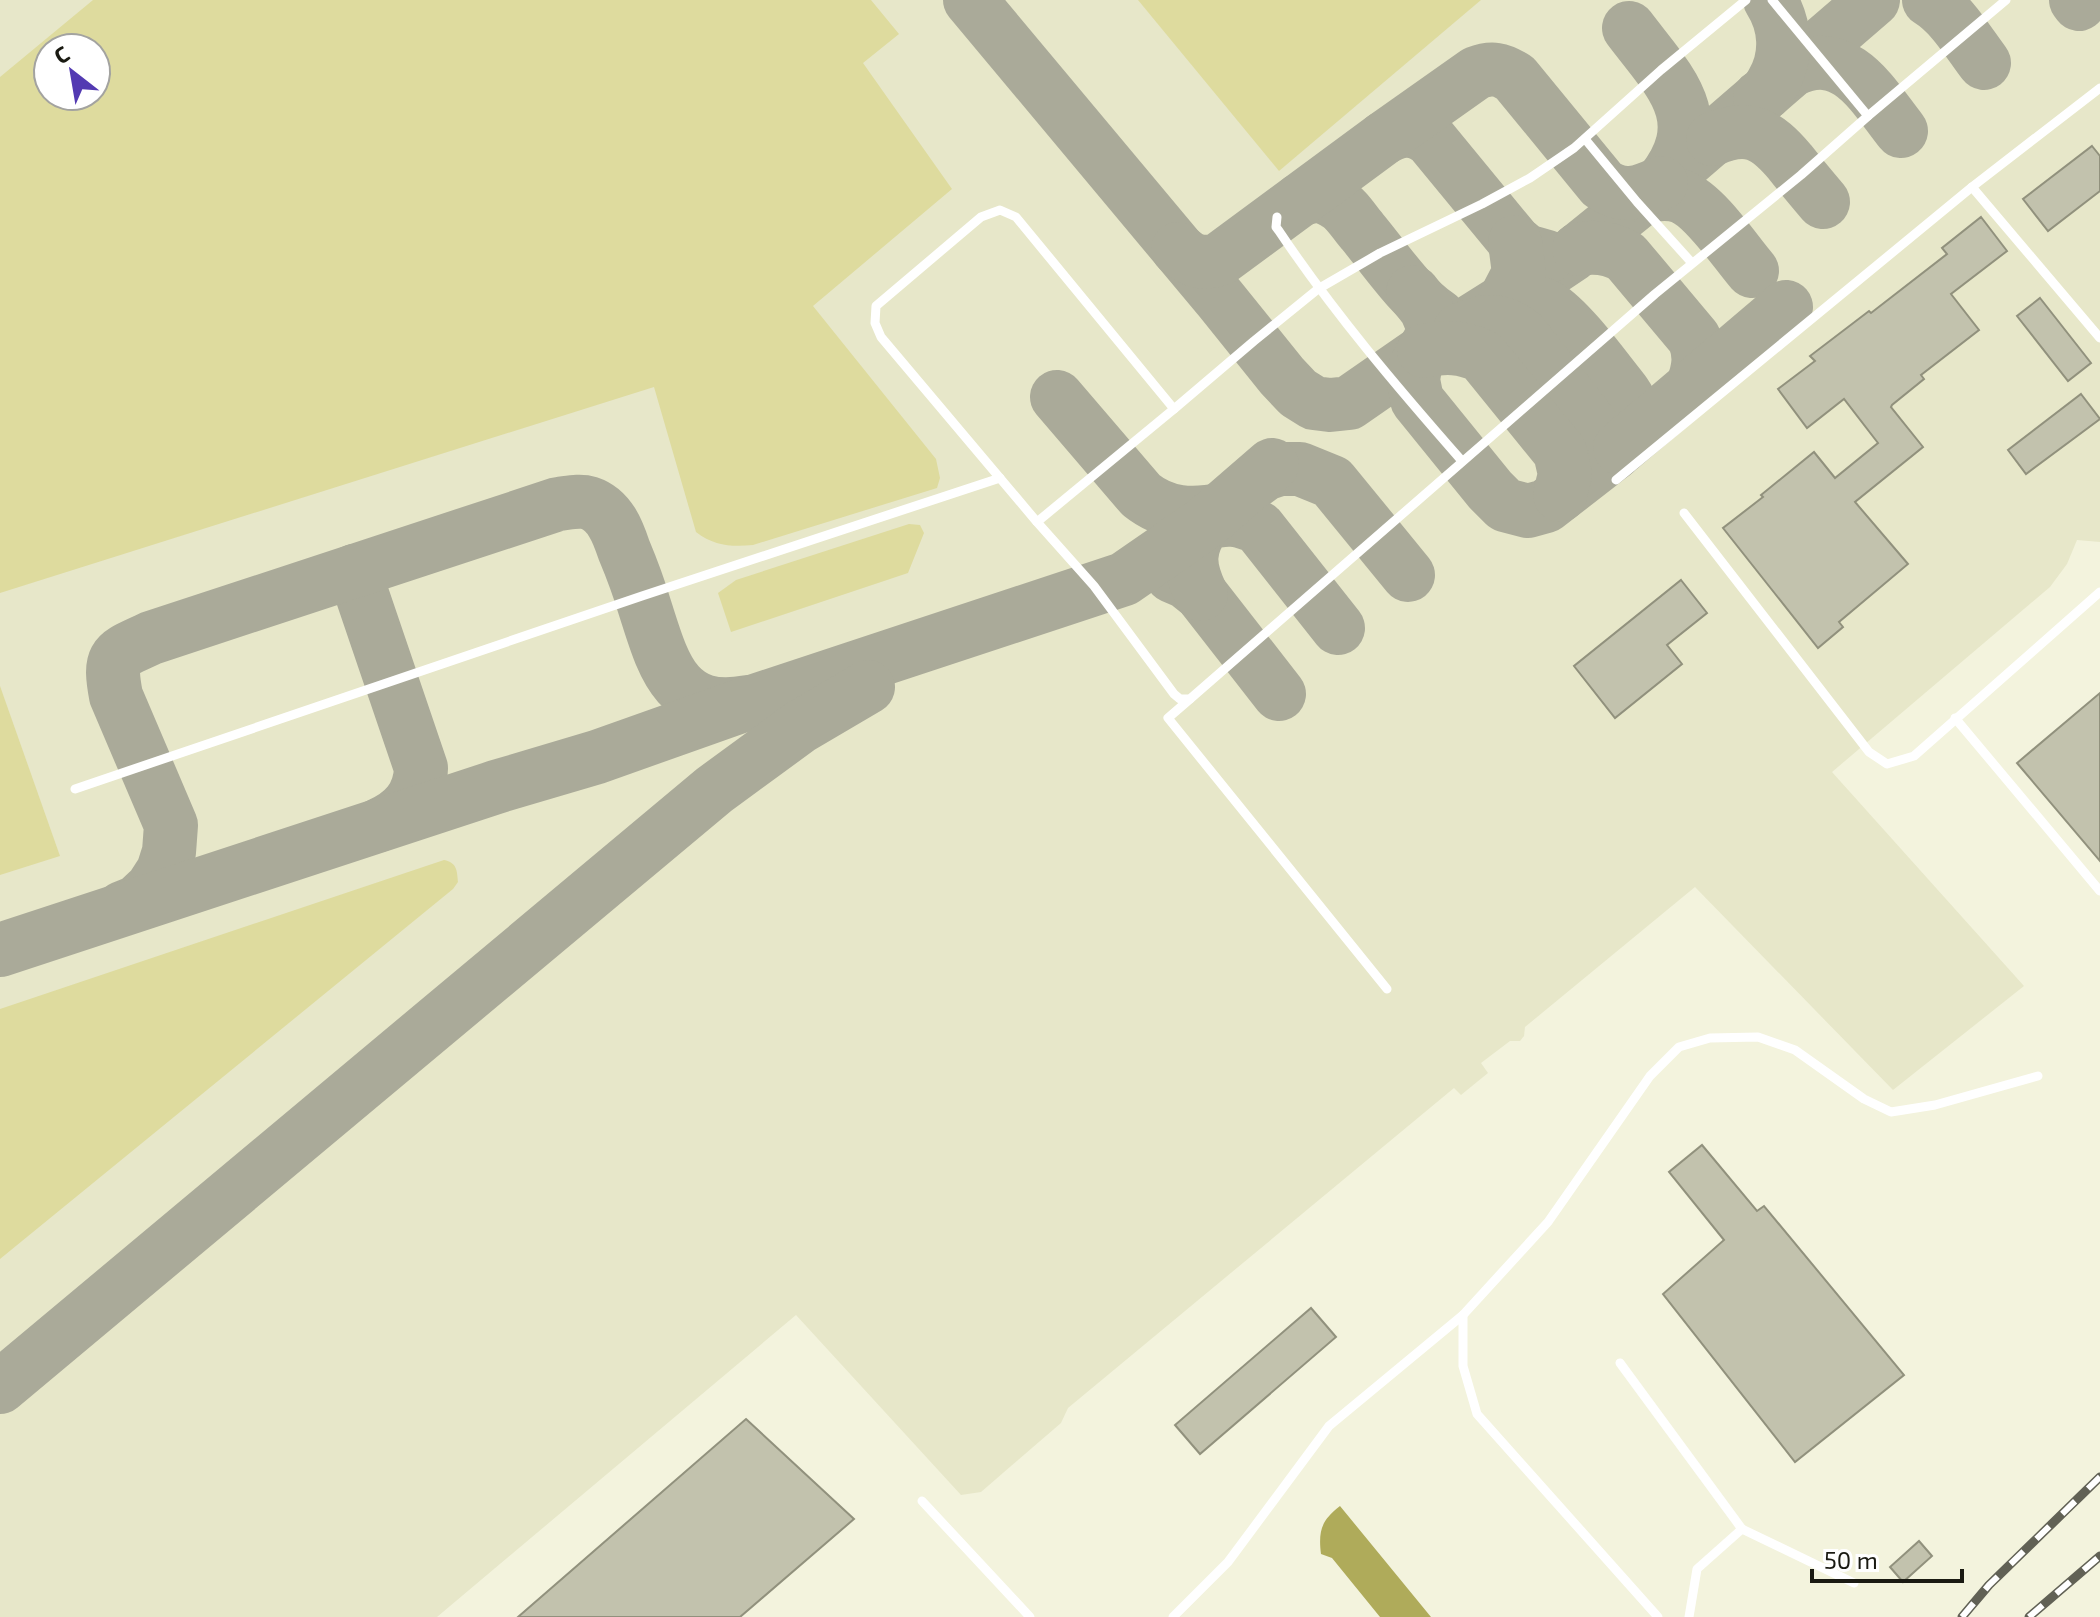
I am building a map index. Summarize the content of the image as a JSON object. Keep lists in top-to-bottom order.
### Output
{
  "scale_bar": "50 m",
  "north": "top left"
}
